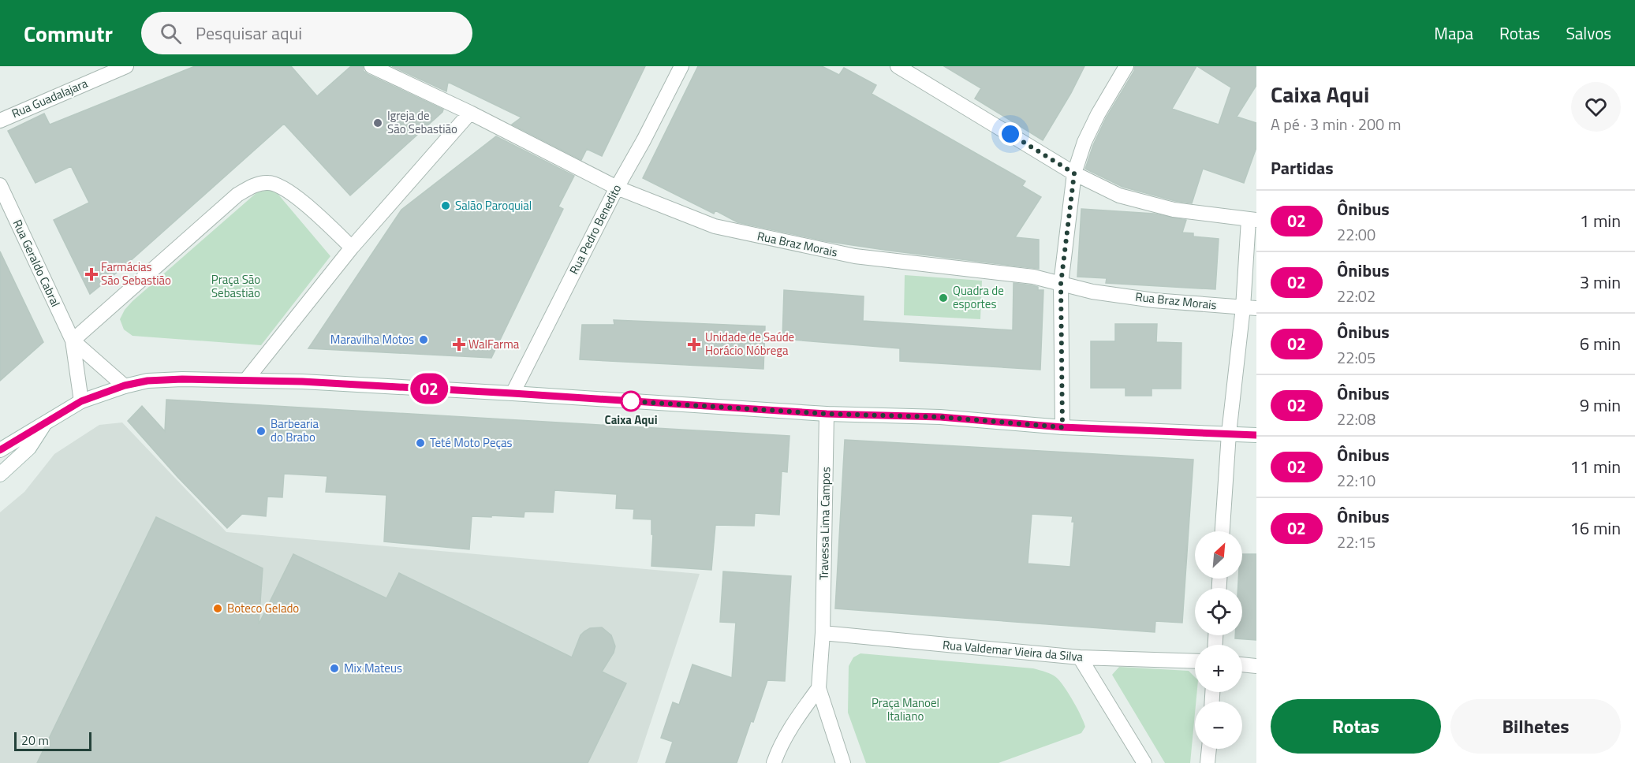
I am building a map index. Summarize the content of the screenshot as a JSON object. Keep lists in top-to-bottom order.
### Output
{
  "streets": {
    "street": [
      "Rua Guadalajara",
      "Rua Pedro Benedito",
      "Rua Braz Morais",
      "Rua Geraldo Cabral",
      "Travessa Lima Campos",
      "Rua Valdemar Vieira da Silva"
    ]
  },
  "crossings": [
    ["Rua Pedro Benedito", "Rua Braz Morais"],
    ["Travessa Lima Campos", "Rua Valdemar Vieira da Silva"]
  ],
  "parks": ["Praça São Sebastião", "Praça Manoel Italiano"],
  "places": {
    "other": [
      "Igreja de São Sebastião",
      "Salão Paroquial",
      "Quadra de esportes",
      "Maravilha Motos",
      "Caixa Aqui",
      "Barbearia do Brabo",
      "Teté Moto Peças",
      "Boteco Gelado",
      "Mix Mateus"
    ],
    "health": ["Farmácias São Sebastião", "WalFarma", "Unidade de Saúde Horácio Nóbrega"]
  },
  "lines": ["bus line 02"],
  "scale_bar": "20 m",
  "north": "top right",
  "page": {
    "header": "Commutr",
    "search": "Pesquisar aqui",
    "nav": ["Mapa", "Rotas", "Salvos"],
    "on_map": "02",
    "heading": [
      ["Caixa Aqui", "A pé · 3 min · 200 m"],
      "Partidas"
    ],
    "list": [
      {
        "mark": "02",
        "name": "Ônibus",
        "note": "22:00",
        "value": "1 min"
      },
      {
        "mark": "02",
        "name": "Ônibus",
        "note": "22:02",
        "value": "3 min"
      },
      {
        "mark": "02",
        "name": "Ônibus",
        "note": "22:05",
        "value": "6 min"
      },
      {
        "mark": "02",
        "name": "Ônibus",
        "note": "22:08",
        "value": "9 min"
      },
      {
        "mark": "02",
        "name": "Ônibus",
        "note": "22:10",
        "value": "11 min"
      },
      {
        "mark": "02",
        "name": "Ônibus",
        "note": "22:15",
        "value": "16 min"
      }
    ],
    "map_buttons": ["+", "−"],
    "buttons": ["Rotas", "Bilhetes"],
    "scale": "20 m"
  }
}
